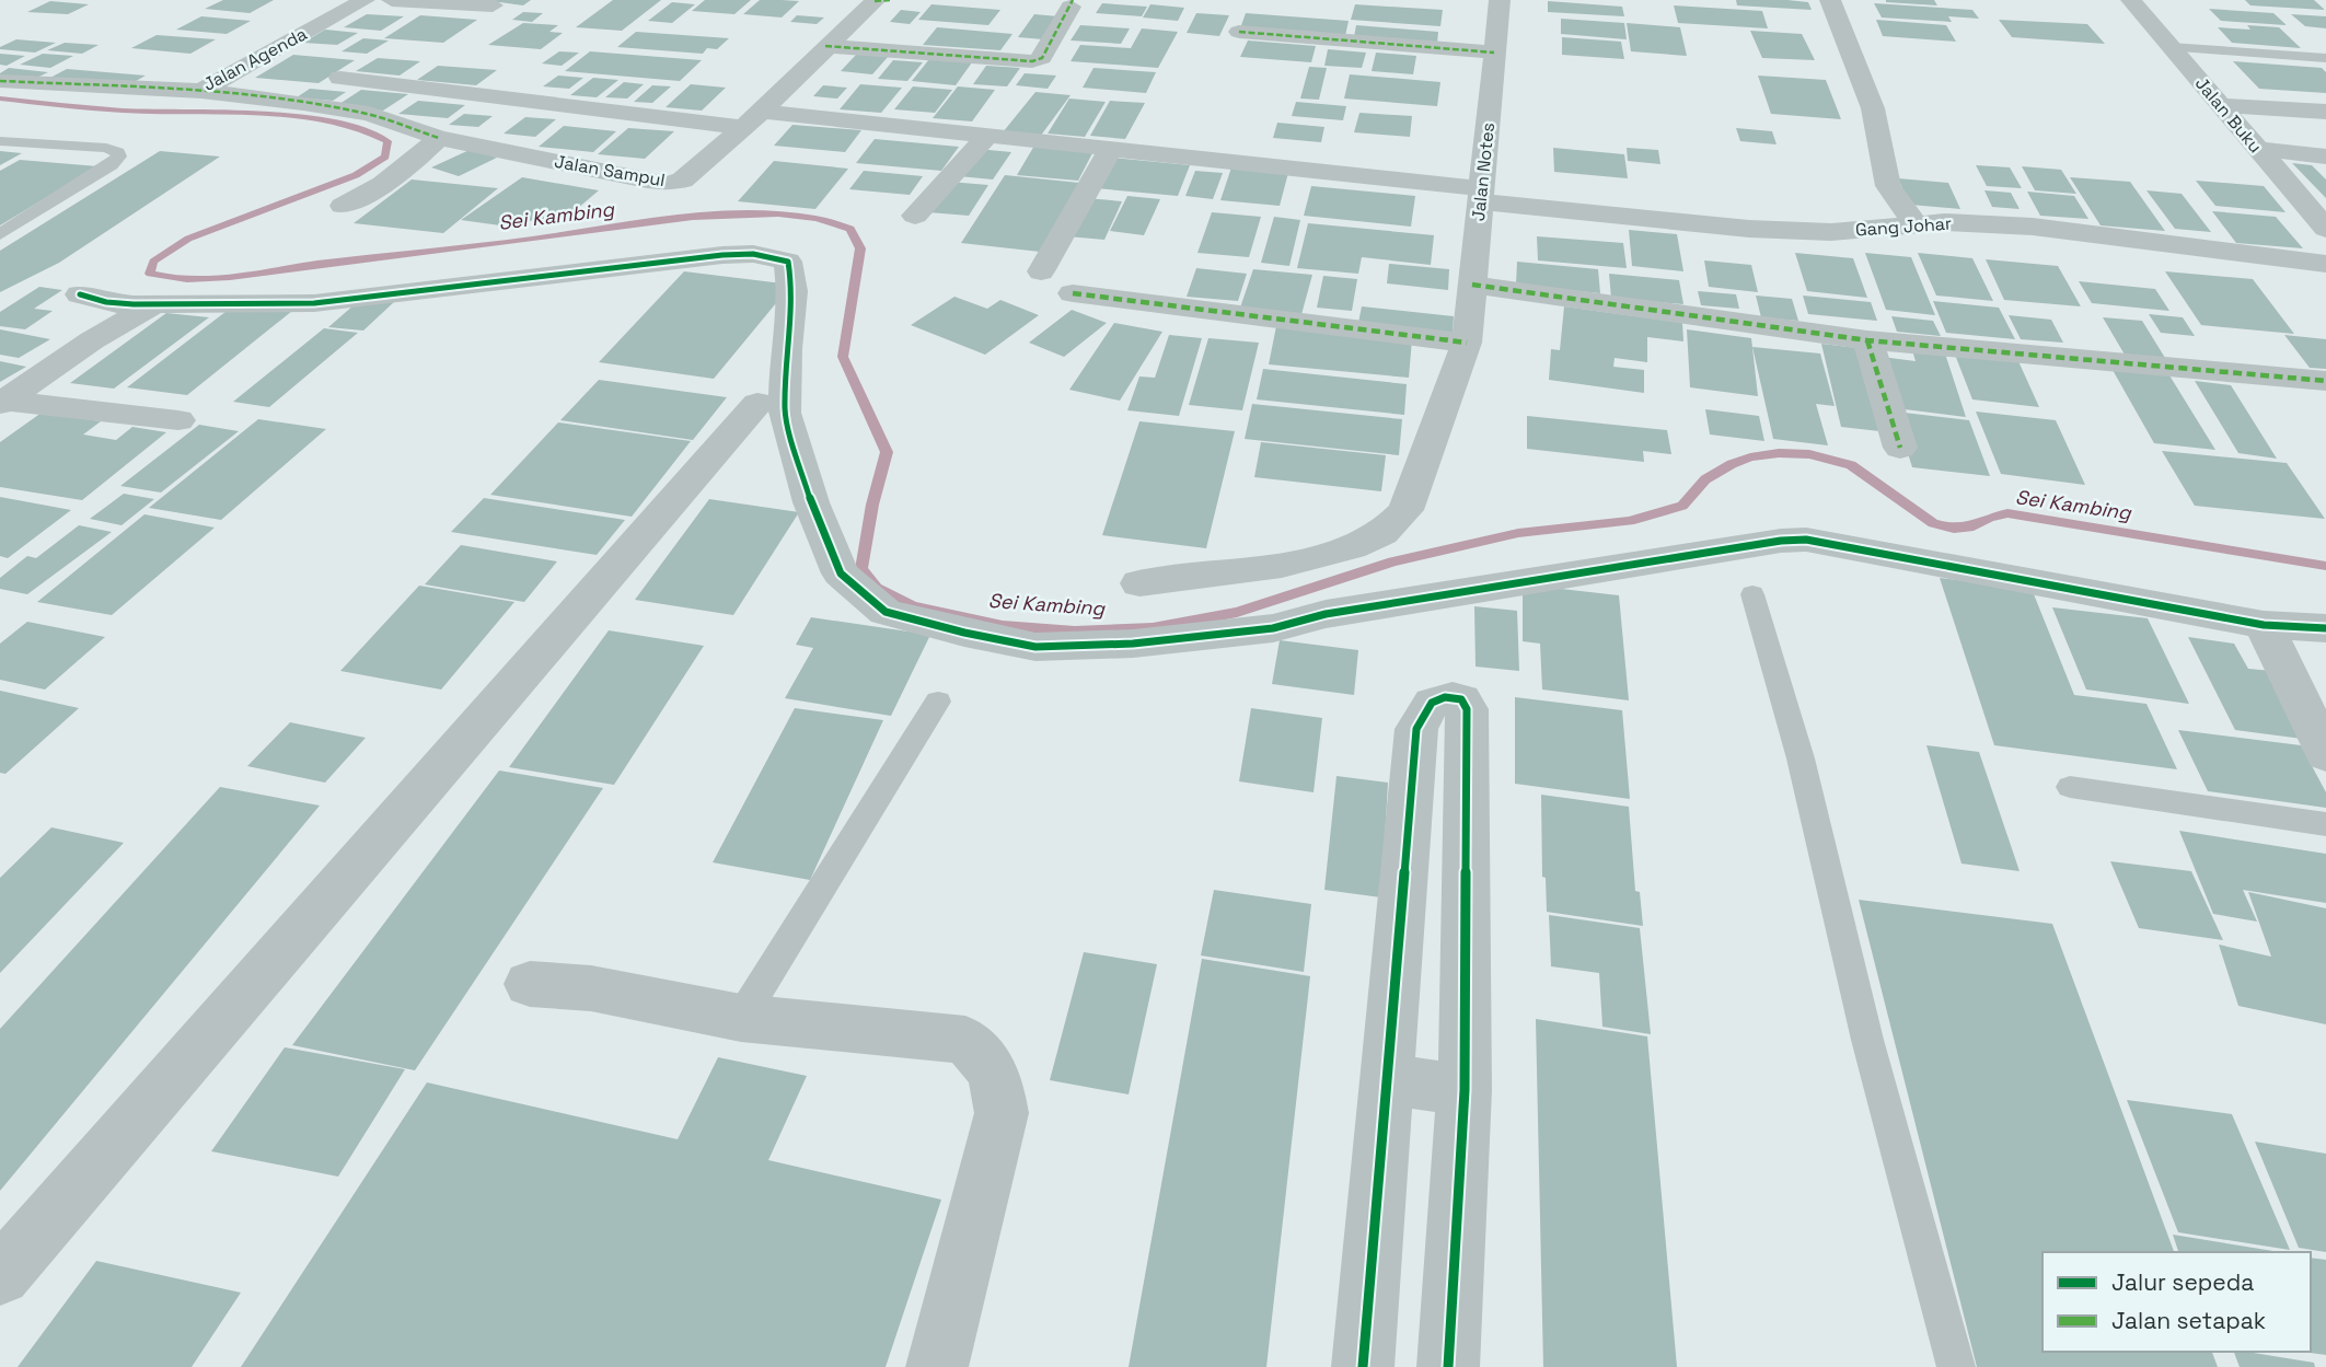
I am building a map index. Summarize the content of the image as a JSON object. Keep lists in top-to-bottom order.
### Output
{
  "streets": {
    "street": [
      "Jalan Agenda",
      "Jalan Buku",
      "Jalan Sampul",
      "Jalan Notes",
      "Gang Johar"
    ]
  },
  "crossings": [
    ["Jalan Agenda", "Jalan Sampul"],
    ["Jalan Sampul", "Gang Johar"],
    ["Jalan Notes", "Gang Johar"]
  ],
  "water": ["Sei Kambing"],
  "legend": ["Jalur sepeda", "Jalan setapak"]
}
